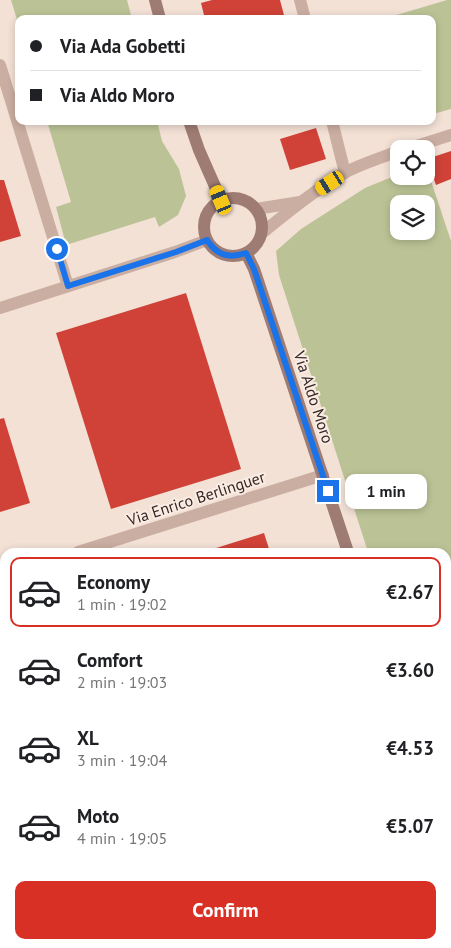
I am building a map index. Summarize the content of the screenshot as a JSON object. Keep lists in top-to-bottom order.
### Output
{
  "streets": {
    "street": ["Via Aldo Moro", "Via Enrico Berlinguer"]
  },
  "crossings": [
    ["Via Aldo Moro", "Via Enrico Berlinguer"]
  ],
  "page": {
    "banner": ["Via Ada Gobetti", "Via Aldo Moro"],
    "bubble": "1 min",
    "list": [
      {
        "name": "Economy",
        "note": "1 min · 19:02",
        "value": "€2.67"
      },
      {
        "name": "Comfort",
        "note": "2 min · 19:03",
        "value": "€3.60"
      },
      {
        "name": "XL",
        "note": "3 min · 19:04",
        "value": "€4.53"
      },
      {
        "name": "Moto",
        "note": "4 min · 19:05",
        "value": "€5.07"
      }
    ],
    "buttons": "Confirm"
  }
}
